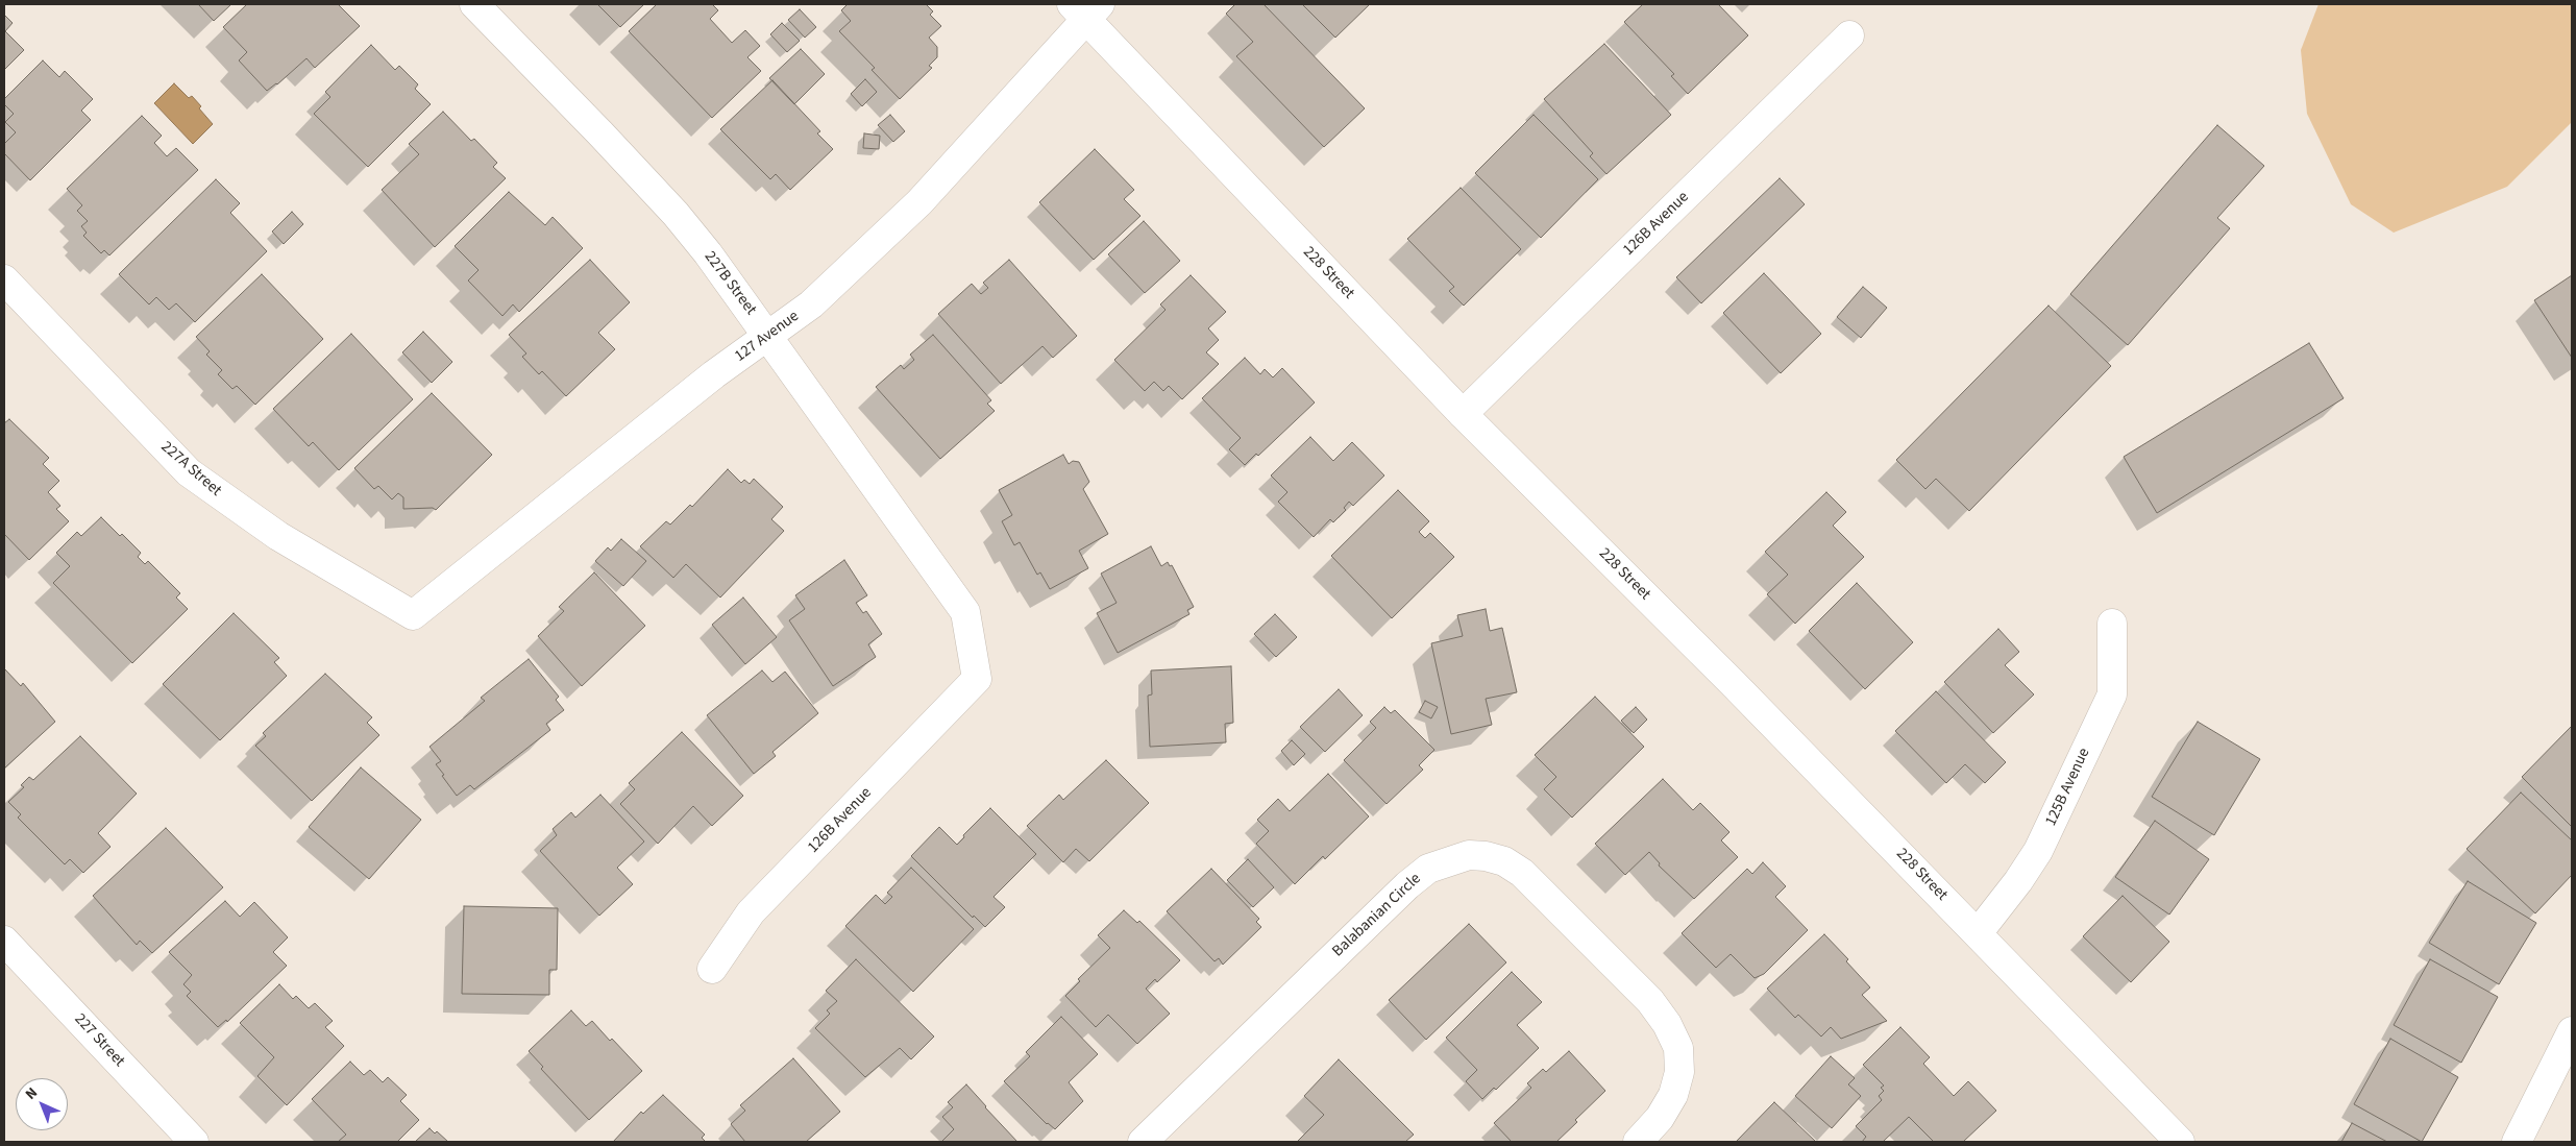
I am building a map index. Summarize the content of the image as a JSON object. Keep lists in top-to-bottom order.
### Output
{
  "streets": {
    "street": [
      "126B Avenue",
      "228 Street",
      "227B Street",
      "127 Avenue",
      "227A Street",
      "125B Avenue",
      "Balabanian Circle",
      "227 Street"
    ]
  },
  "crossings": [
    ["126B Avenue", "228 Street"],
    ["126B Avenue", "227B Street"],
    ["228 Street", "127 Avenue"],
    ["228 Street", "125B Avenue"],
    ["227B Street", "127 Avenue"],
    ["127 Avenue", "227A Street"]
  ],
  "north": "top left"
}
